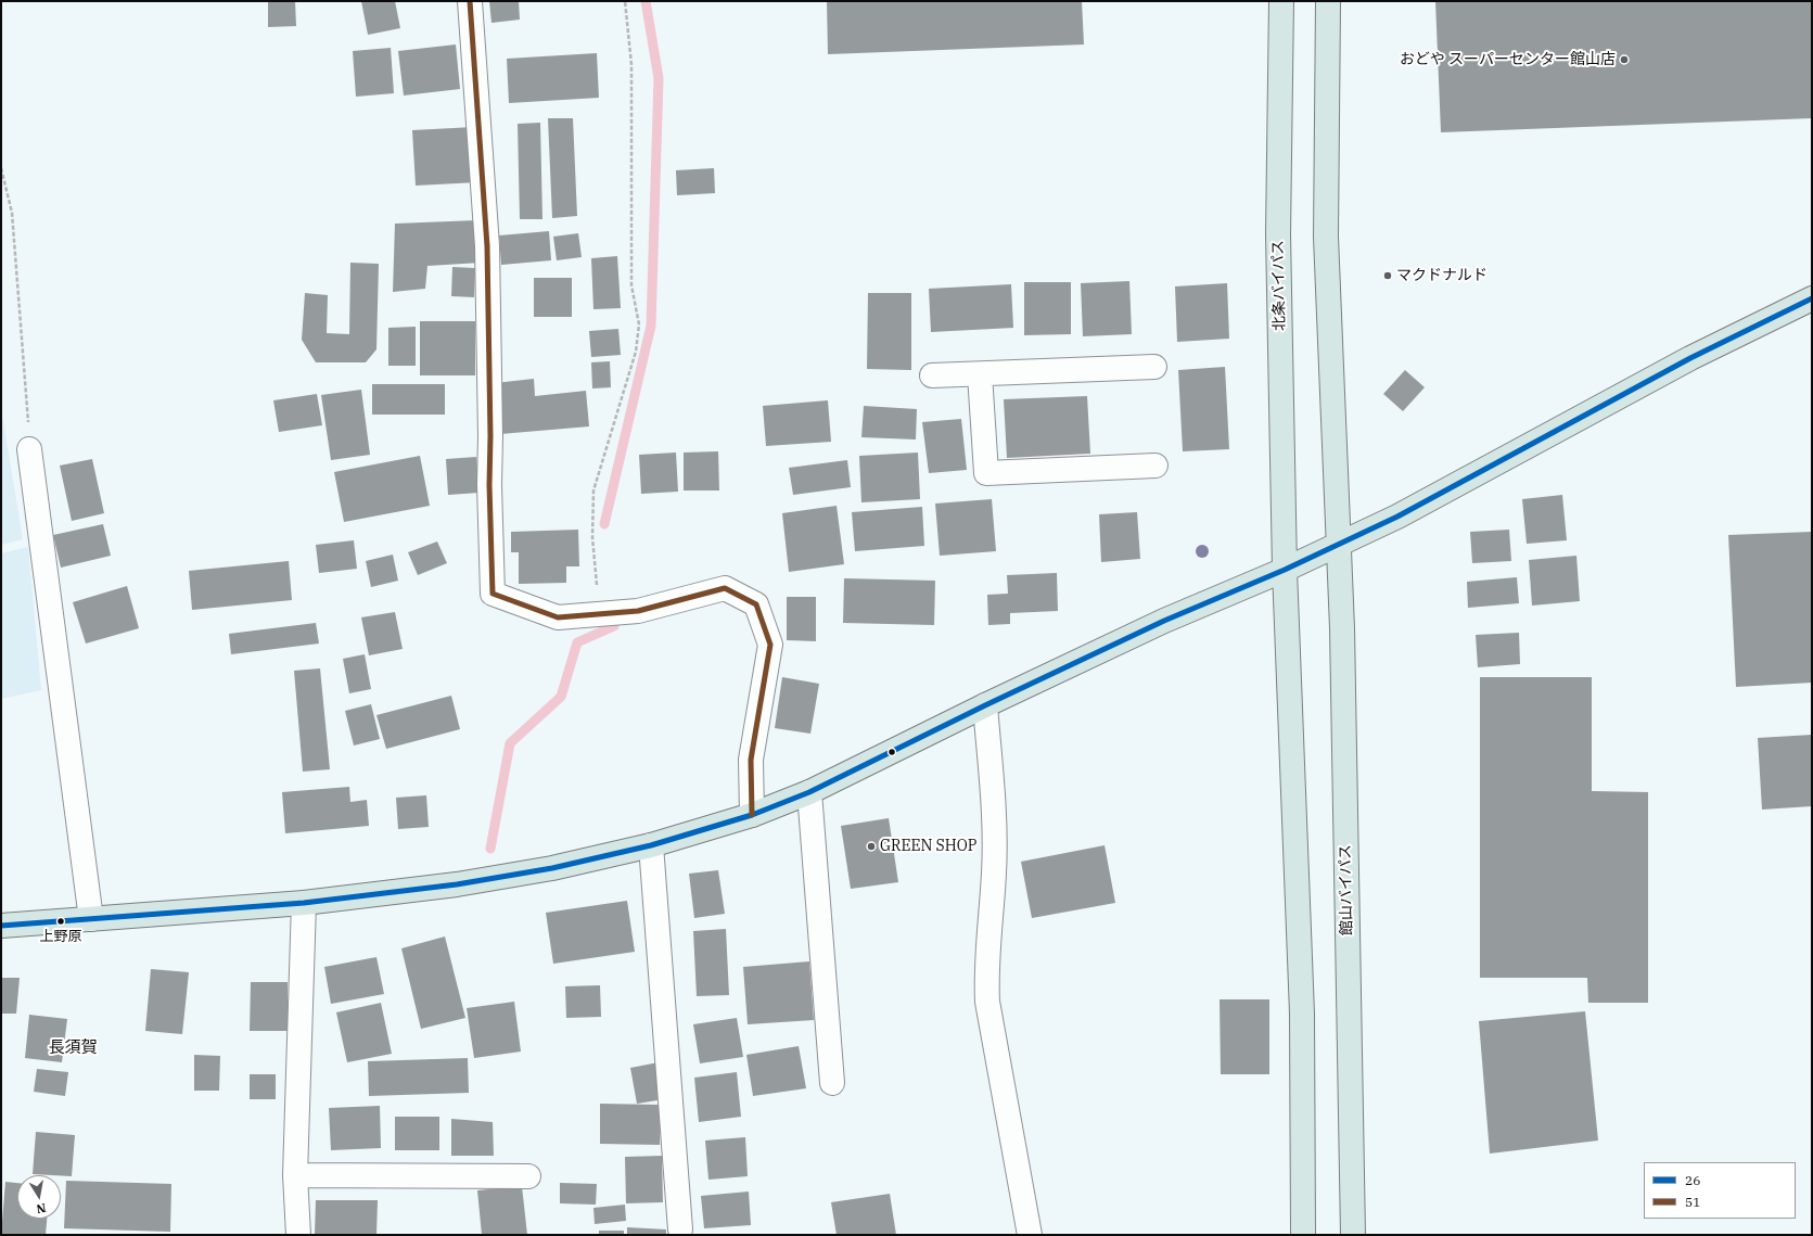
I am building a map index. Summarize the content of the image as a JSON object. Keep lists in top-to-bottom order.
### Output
{
  "streets": {
    "highway": ["北条バイパス", "館山バイパス"]
  },
  "districts": ["長須賀"],
  "places": [
    "おどや スーパーセンター館山店",
    "マクドナルド",
    "GREEN SHOP",
    "上野原"
  ],
  "lines": ["transit line 51", "transit line 26"],
  "legend": ["26", "51"],
  "north": "bottom"
}
